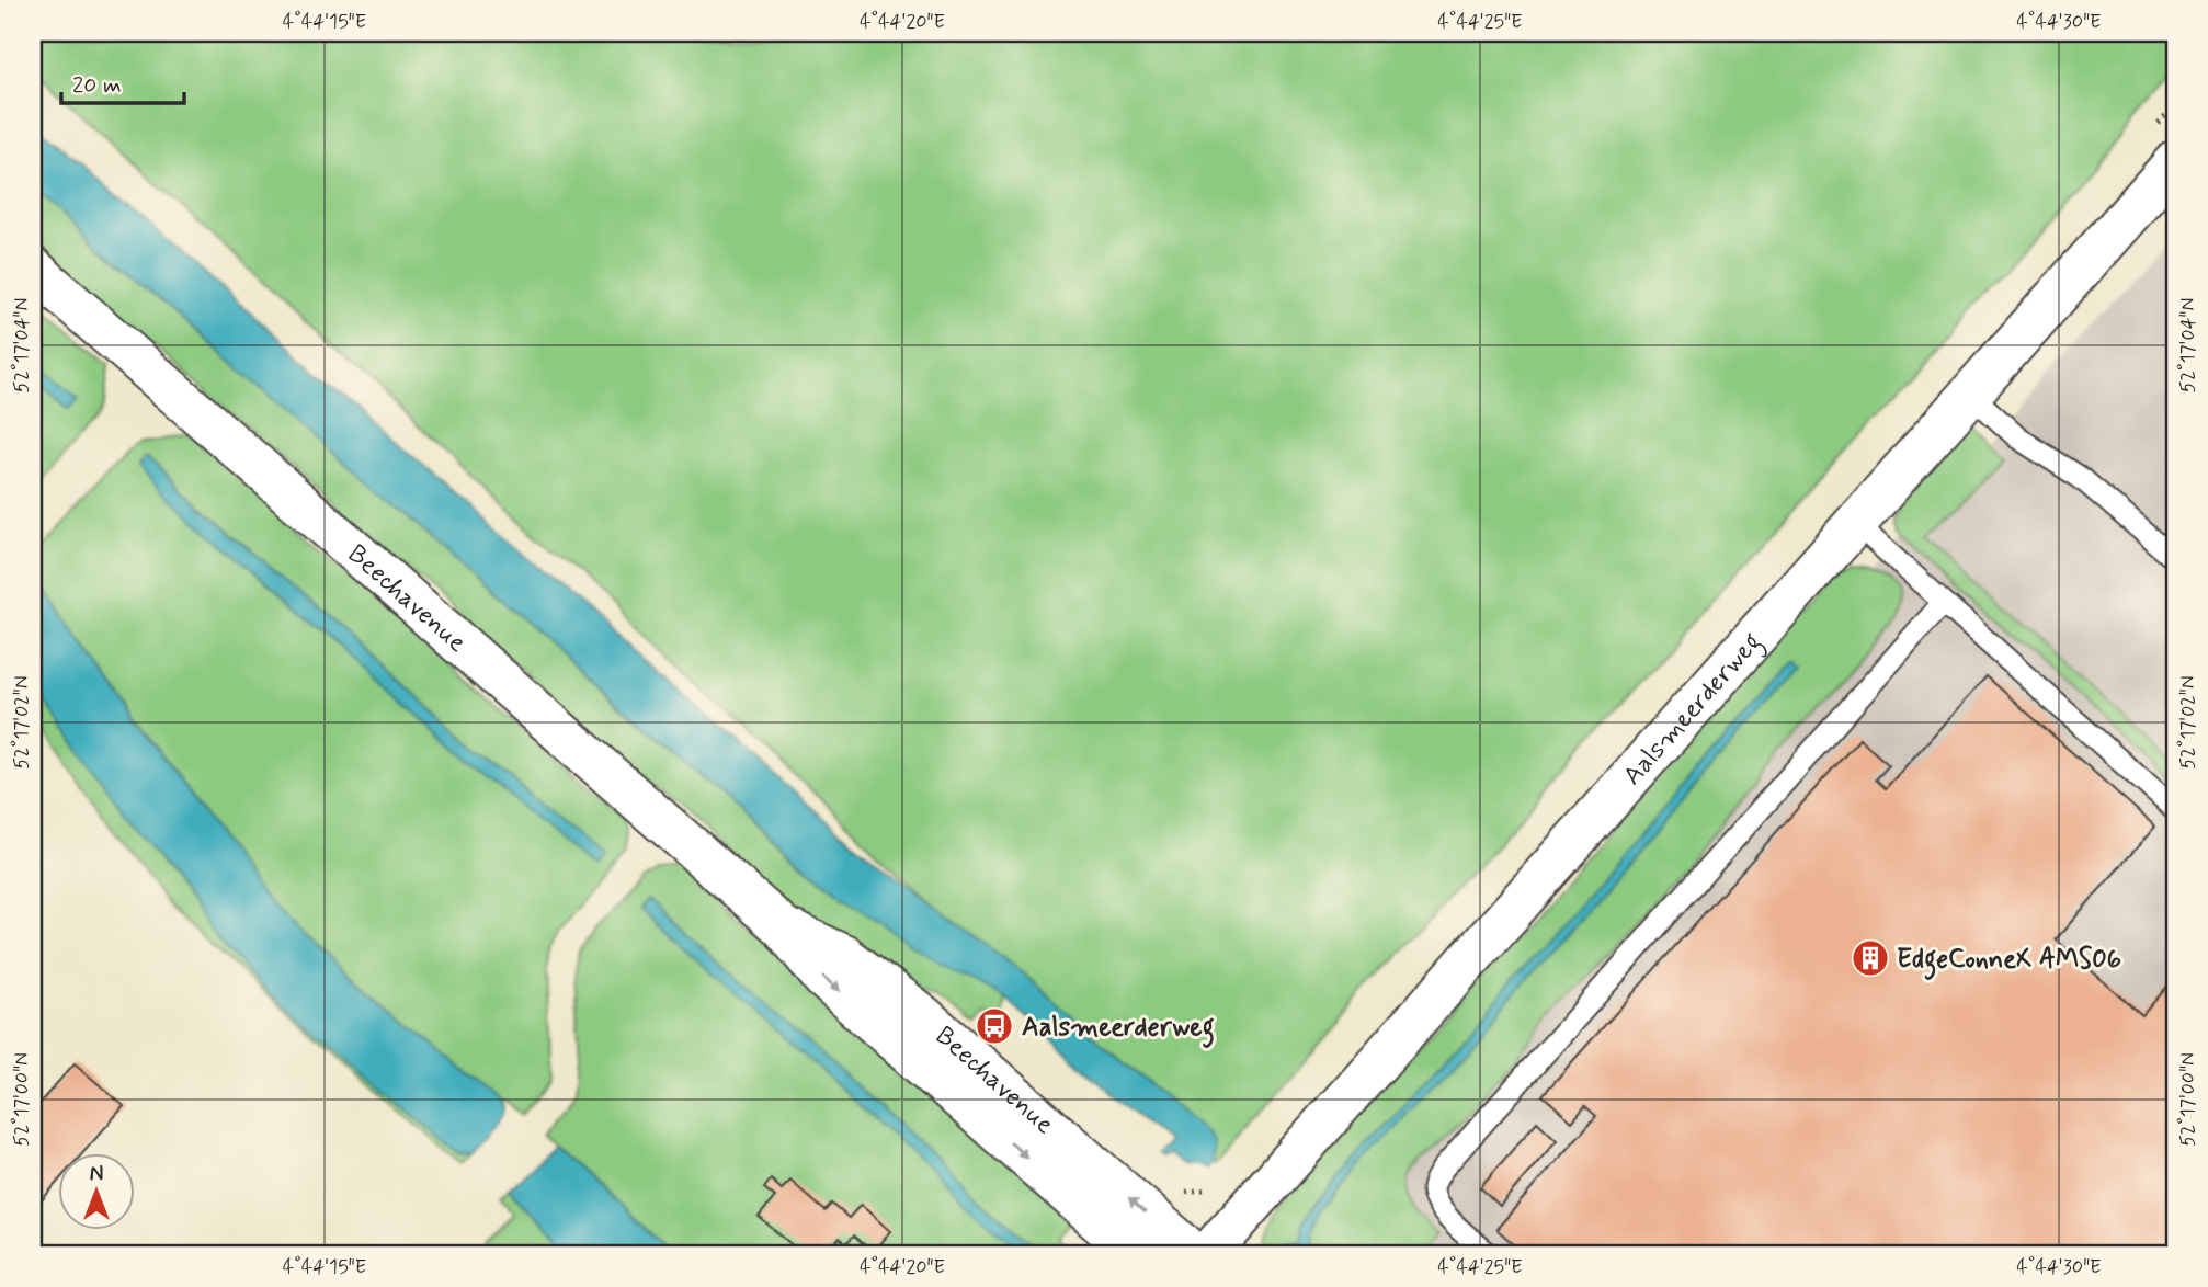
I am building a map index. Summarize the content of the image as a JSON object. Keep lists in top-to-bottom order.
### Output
{
  "streets": {
    "street": ["Beechavenue", "Aalsmeerderweg"]
  },
  "places": {
    "building": ["EdgeConneX AMS06"],
    "bus stop": ["Aalsmeerderweg"]
  },
  "scale_bar": "20 m",
  "north": "top",
  "coordinates": [
    "4°44'15\"E",
    "4°44'20\"E",
    "4°44'25\"E",
    "4°44'30\"E",
    "52°17'04\"N",
    "52°17'02\"N",
    "52°17'00\"N"
  ]
}
